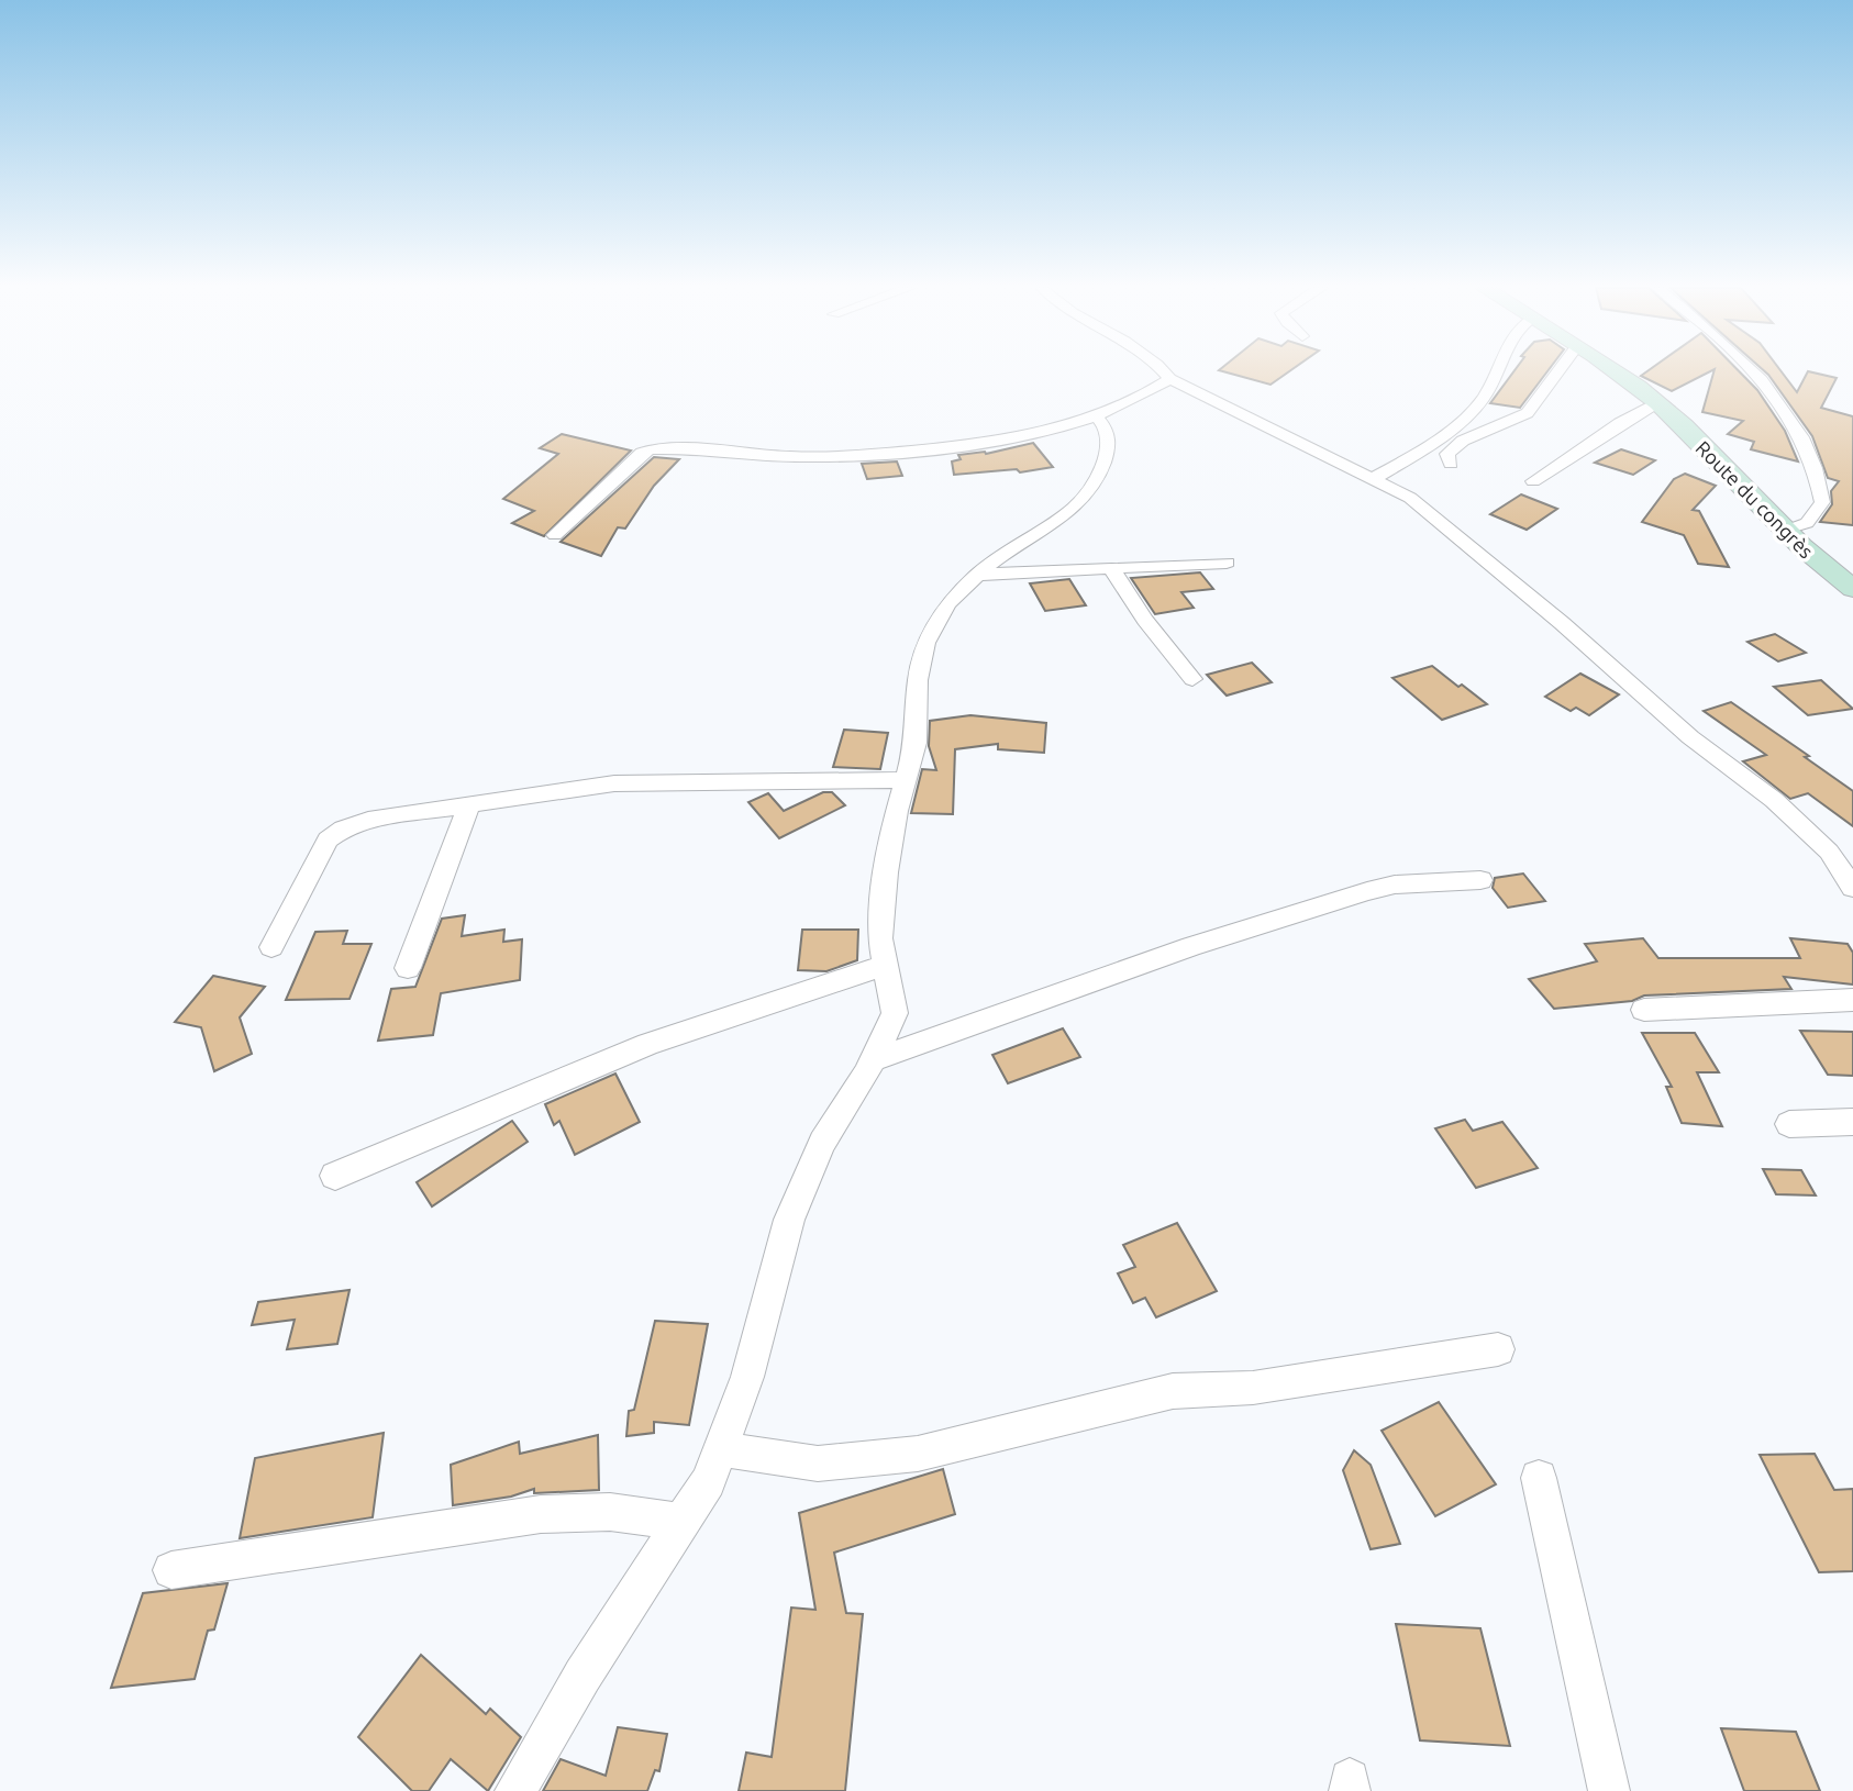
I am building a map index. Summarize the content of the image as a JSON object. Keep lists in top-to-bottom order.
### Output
{
  "streets": {
    "main road": ["Route du congrès"]
  }
}
